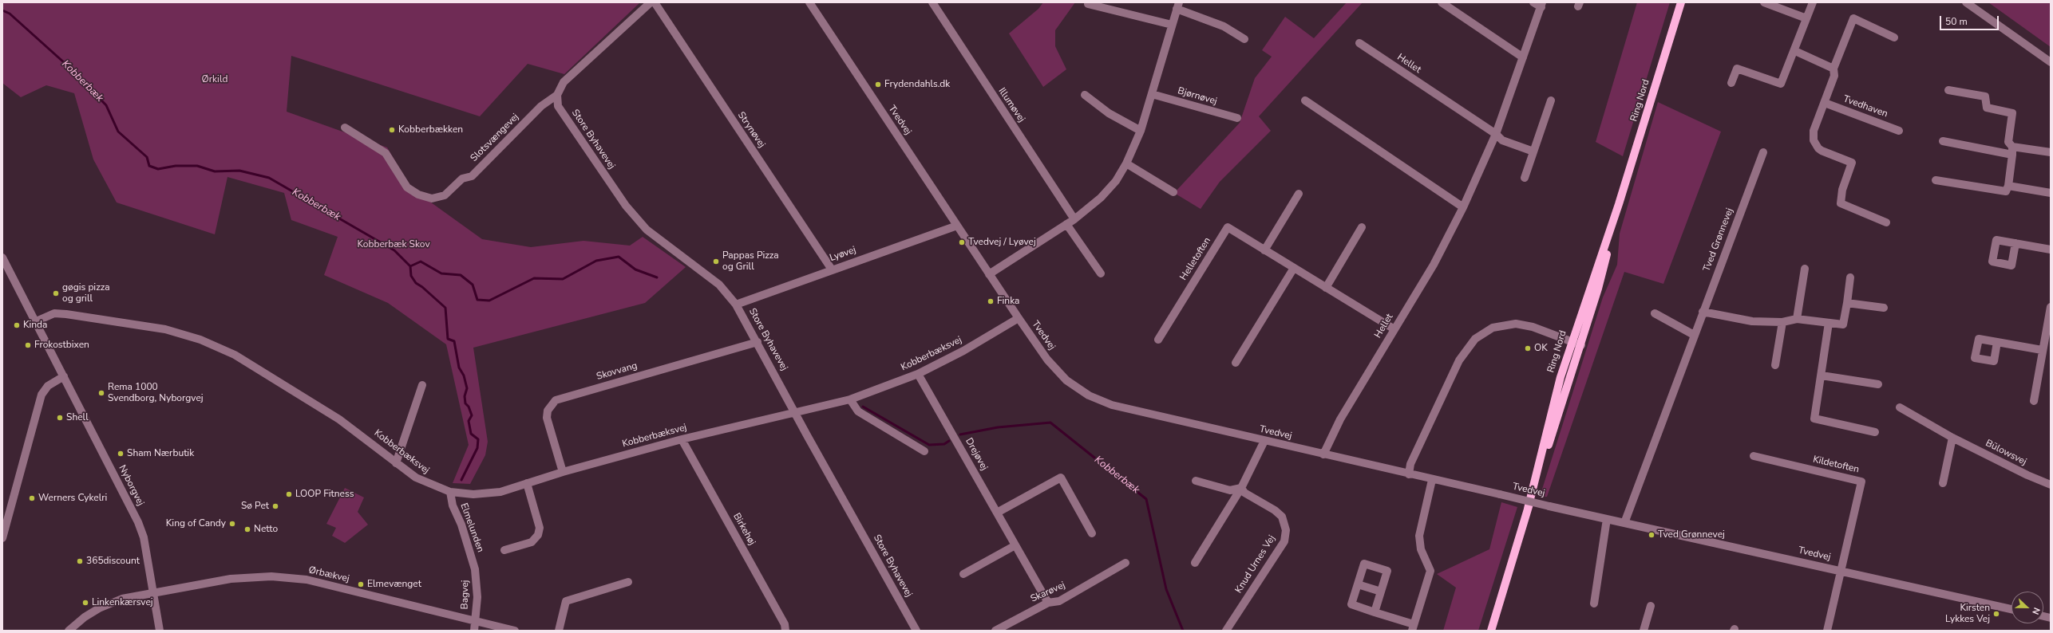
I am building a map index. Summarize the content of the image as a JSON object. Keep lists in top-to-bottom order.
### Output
{
  "streets": {
    "main road": ["Ring Nord"],
    "street": [
      "Hellet",
      "Bjørnøvej",
      "Illumøvej",
      "Tvedhaven",
      "Tvedvej",
      "Strynøvej",
      "Slotsvængevej",
      "Store Byhavevej",
      "Tved Grønnevej",
      "Lyøvej",
      "Helletoften",
      "Kobberbæksvej",
      "Skovvang",
      "Bülowsvej",
      "Drejøvej",
      "Kildetoften",
      "Nyborgvej",
      "Elmelunden",
      "Birkehøj",
      "Knud Urnes Vej",
      "Ørbækvej",
      "Skarøvej",
      "Bagvej"
    ]
  },
  "crossings": [
    ["Hellet", "Tvedvej"],
    ["Hellet", "Helletoften"],
    ["Tvedvej", "Tved Grønnevej"],
    ["Tvedvej", "Lyøvej"],
    ["Tvedvej", "Kobberbæksvej"],
    ["Tvedvej", "Kildetoften"],
    ["Strynøvej", "Lyøvej"],
    ["Slotsvængevej", "Store Byhavevej"],
    ["Store Byhavevej", "Lyøvej"],
    ["Store Byhavevej", "Kobberbæksvej"],
    ["Store Byhavevej", "Skovvang"],
    ["Kobberbæksvej", "Skovvang"],
    ["Kobberbæksvej", "Drejøvej"],
    ["Kobberbæksvej", "Nyborgvej"],
    ["Kobberbæksvej", "Elmelunden"],
    ["Kobberbæksvej", "Birkehøj"],
    ["Drejøvej", "Skarøvej"],
    ["Nyborgvej", "Ørbækvej"],
    ["Elmelunden", "Bagvej"],
    ["Ørbækvej", "Bagvej"]
  ],
  "water": ["Kobberbæk"],
  "parks": ["Ørkild", "Kobberbæk Skov"],
  "places": [
    "Frydendahls.dk",
    "Kobberbækken",
    "Tvedvej / Lyøvej",
    "Pappas Pizza og Grill",
    "gøgis pizza og grill",
    "Finka",
    "Kinda",
    "Frokostbixen",
    "OK",
    "Rema 1000 Svendborg, Nyborgvej",
    "Shell",
    "Sham Nærbutik",
    "LOOP Fitness",
    "Werners Cykelri",
    "Sø Pet",
    "King of Candy",
    "Netto",
    "Tved Grønnevej",
    "365discount",
    "Elmevænget",
    "Linkenkærsvej",
    "Kirsten Lykkes Vej"
  ],
  "scale_bar": "50 m",
  "north": "right"
}
